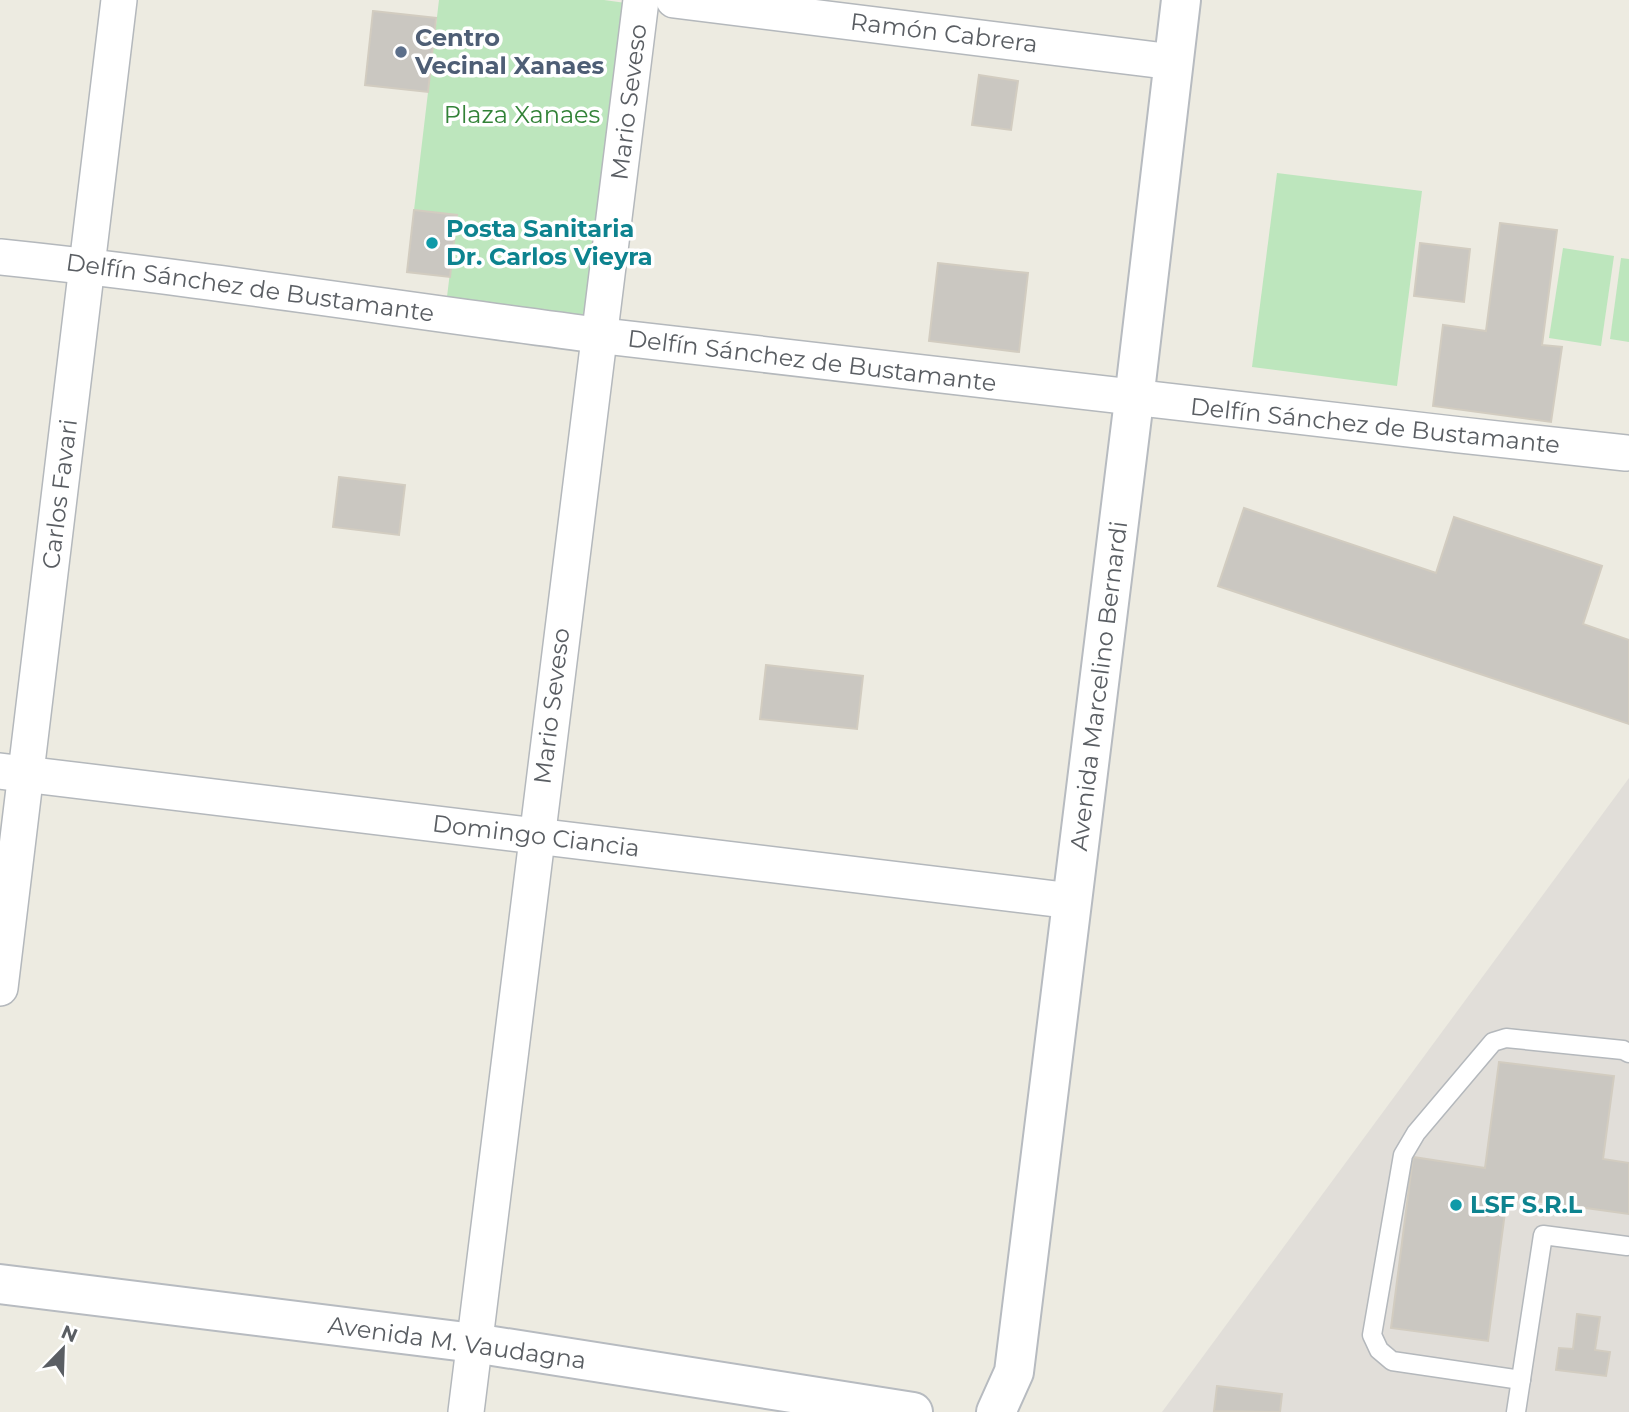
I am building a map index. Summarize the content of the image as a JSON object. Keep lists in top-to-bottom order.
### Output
{
  "streets": {
    "main road": ["Avenida Marcelino Bernardi", "Avenida M. Vaudagna"],
    "street": [
      "Ramón Cabrera",
      "Mario Seveso",
      "Delfín Sánchez de Bustamante",
      "Carlos Favari",
      "Domingo Ciancia"
    ]
  },
  "crossings": [
    ["Ramón Cabrera", "Avenida Marcelino Bernardi"],
    ["Mario Seveso", "Delfín Sánchez de Bustamante"],
    ["Mario Seveso", "Domingo Ciancia"],
    ["Mario Seveso", "Avenida M. Vaudagna"],
    ["Delfín Sánchez de Bustamante", "Carlos Favari"],
    ["Delfín Sánchez de Bustamante", "Avenida Marcelino Bernardi"],
    ["Carlos Favari", "Domingo Ciancia"],
    ["Avenida Marcelino Bernardi", "Domingo Ciancia"]
  ],
  "parks": ["Plaza Xanaes"],
  "places": ["Centro Vecinal Xanaes", "Posta Sanitaria Dr. Carlos Vieyra", "LSF S.R.L"],
  "north": "top right"
}
